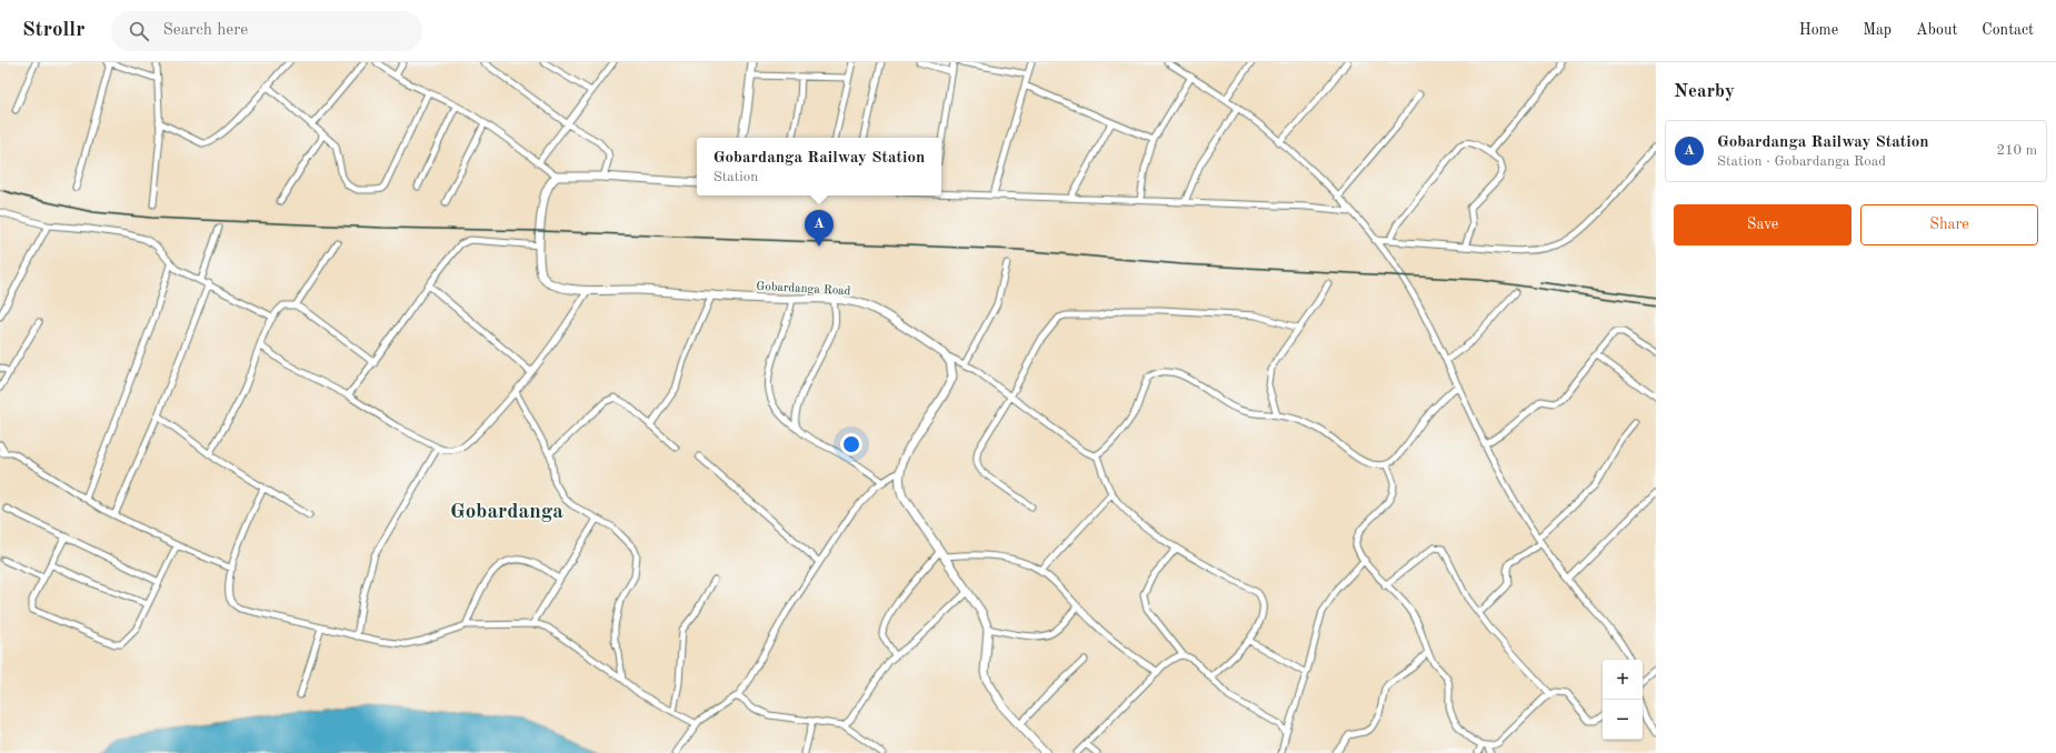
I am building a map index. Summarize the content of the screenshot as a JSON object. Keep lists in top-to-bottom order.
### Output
{
  "streets": {
    "main road": ["Gobardanga Road"]
  },
  "districts": ["Gobardanga"],
  "page": {
    "header": "Strollr",
    "search": "Search here",
    "nav": [
      "Home",
      "Map",
      "About",
      "Contact"
    ],
    "heading": "Nearby",
    "list": [
      {
        "mark": "A",
        "name": "Gobardanga Railway Station",
        "note": "Station · Gobardanga Road",
        "value": "210 m"
      }
    ],
    "popup": ["Gobardanga Railway Station", "Station"],
    "buttons": ["Save", "Share"],
    "pins": "A",
    "map_buttons": ["+", "−"]
  }
}
